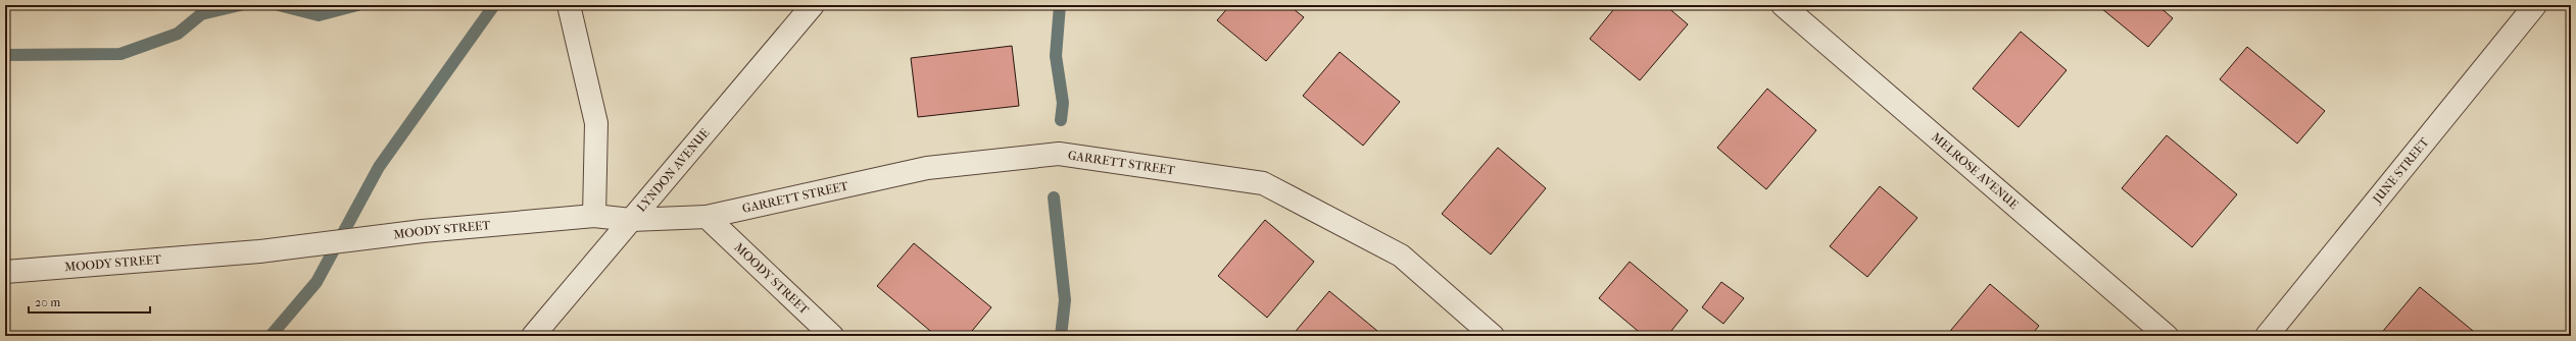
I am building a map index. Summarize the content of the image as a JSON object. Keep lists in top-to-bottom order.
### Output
{
  "streets": {
    "street": [
      "GARRETT STREET",
      "LYNDON AVENUE",
      "MELROSE AVENUE",
      "JUNE STREET",
      "MOODY STREET"
    ]
  },
  "crossings": [
    ["GARRETT STREET", "MOODY STREET"],
    ["LYNDON AVENUE", "MOODY STREET"]
  ],
  "scale_bar": "20 m"
}
